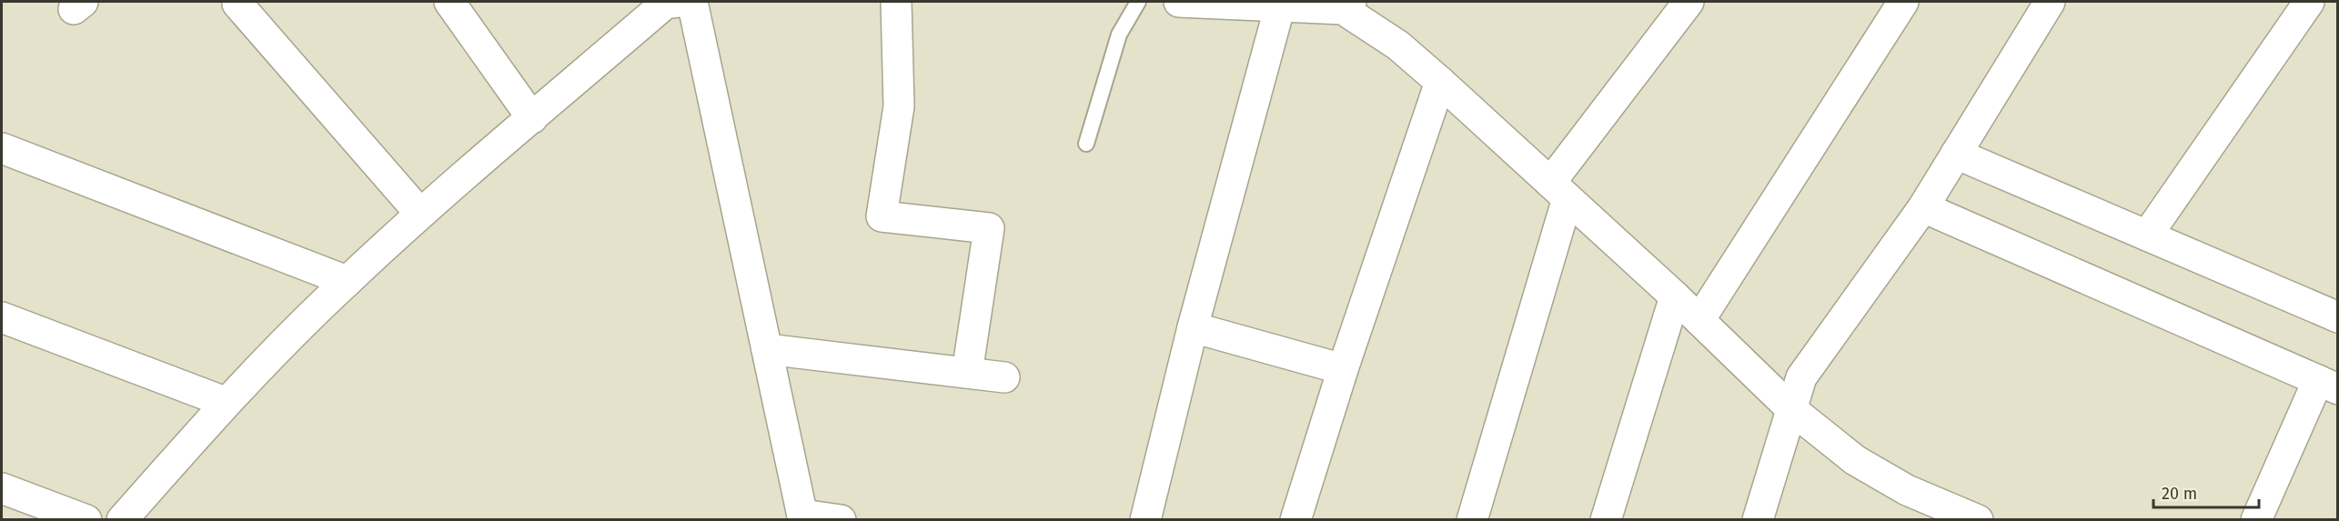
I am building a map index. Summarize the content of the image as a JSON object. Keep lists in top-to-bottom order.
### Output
{
  "scale_bar": "20 m"
}
